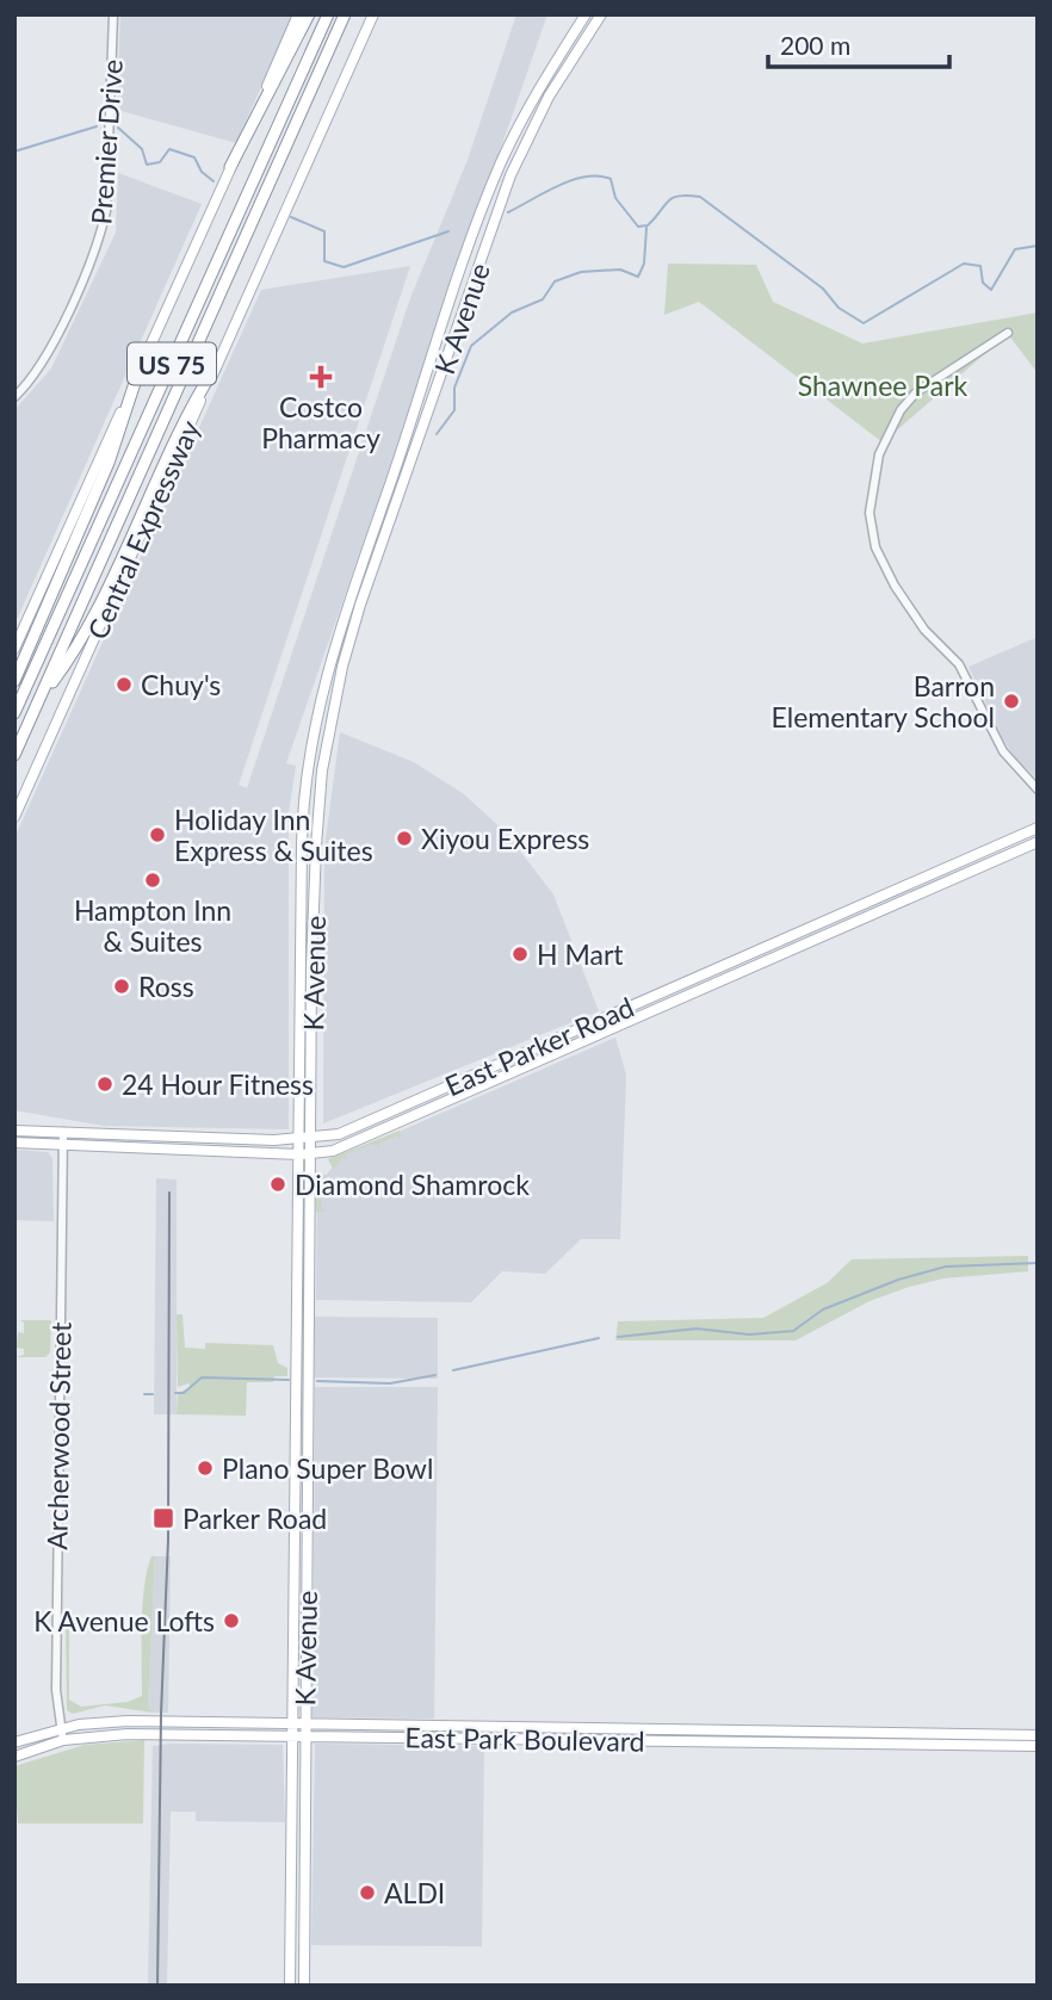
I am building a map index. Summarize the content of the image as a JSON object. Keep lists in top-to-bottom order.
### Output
{
  "streets": {
    "highway": ["US 75", "Central Expressway"],
    "main road": ["K Avenue", "East Parker Road", "East Park Boulevard"],
    "street": ["Premier Drive", "Archerwood Street"]
  },
  "crossings": [
    ["K Avenue", "East Parker Road"],
    ["K Avenue", "East Park Boulevard"],
    ["East Parker Road", "Archerwood Street"],
    ["Archerwood Street", "East Park Boulevard"]
  ],
  "parks": ["Shawnee Park"],
  "places": {
    "health": ["Costco Pharmacy"],
    "other": [
      "Chuy's",
      "Barron Elementary School",
      "Holiday Inn Express & Suites",
      "Xiyou Express",
      "Hampton Inn & Suites",
      "H Mart",
      "Ross",
      "24 Hour Fitness",
      "Diamond Shamrock",
      "Plano Super Bowl",
      "K Avenue Lofts",
      "ALDI"
    ],
    "transit": ["Parker Road"]
  },
  "scale_bar": "200 m"
}
